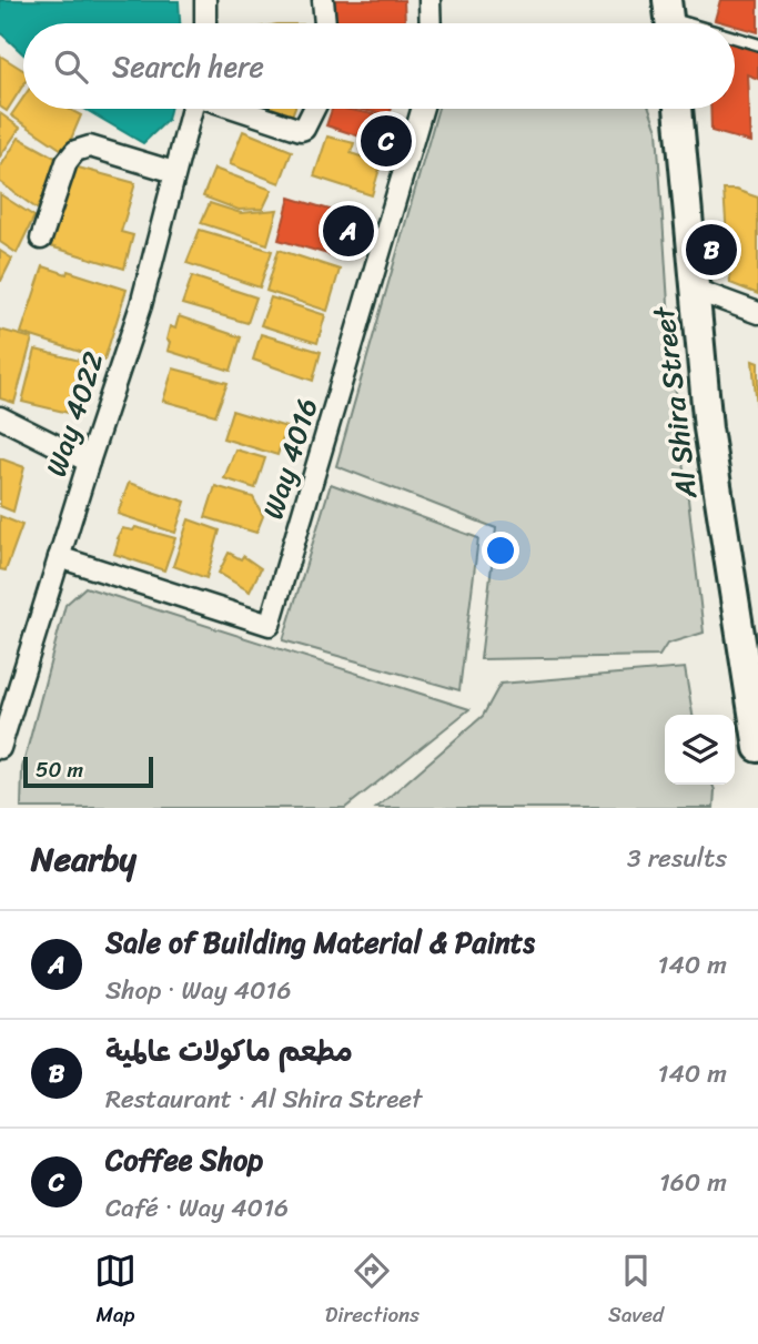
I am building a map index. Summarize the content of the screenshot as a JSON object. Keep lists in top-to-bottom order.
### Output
{
  "streets": {
    "street": ["Al Shira Street", "Way 4022", "Way 4016"]
  },
  "crossings": [
    ["Way 4022", "Way 4016"]
  ],
  "scale_bar": "50 m",
  "page": {
    "search": "Search here",
    "pins": ["C", "A", "B"],
    "scale": "50 m",
    "heading": ["Nearby", "3 results"],
    "list": [
      {
        "mark": "A",
        "name": "Sale of Building Material & Paints",
        "note": "Shop · Way 4016",
        "value": "140 m"
      },
      {
        "mark": "B",
        "name": "مطعم ماكولات عالمية",
        "note": "Restaurant · Al Shira Street",
        "value": "140 m"
      },
      {
        "mark": "C",
        "name": "Coffee Shop",
        "note": "Café · Way 4016",
        "value": "160 m"
      }
    ],
    "nav": ["Map", "Directions", "Saved"]
  }
}
